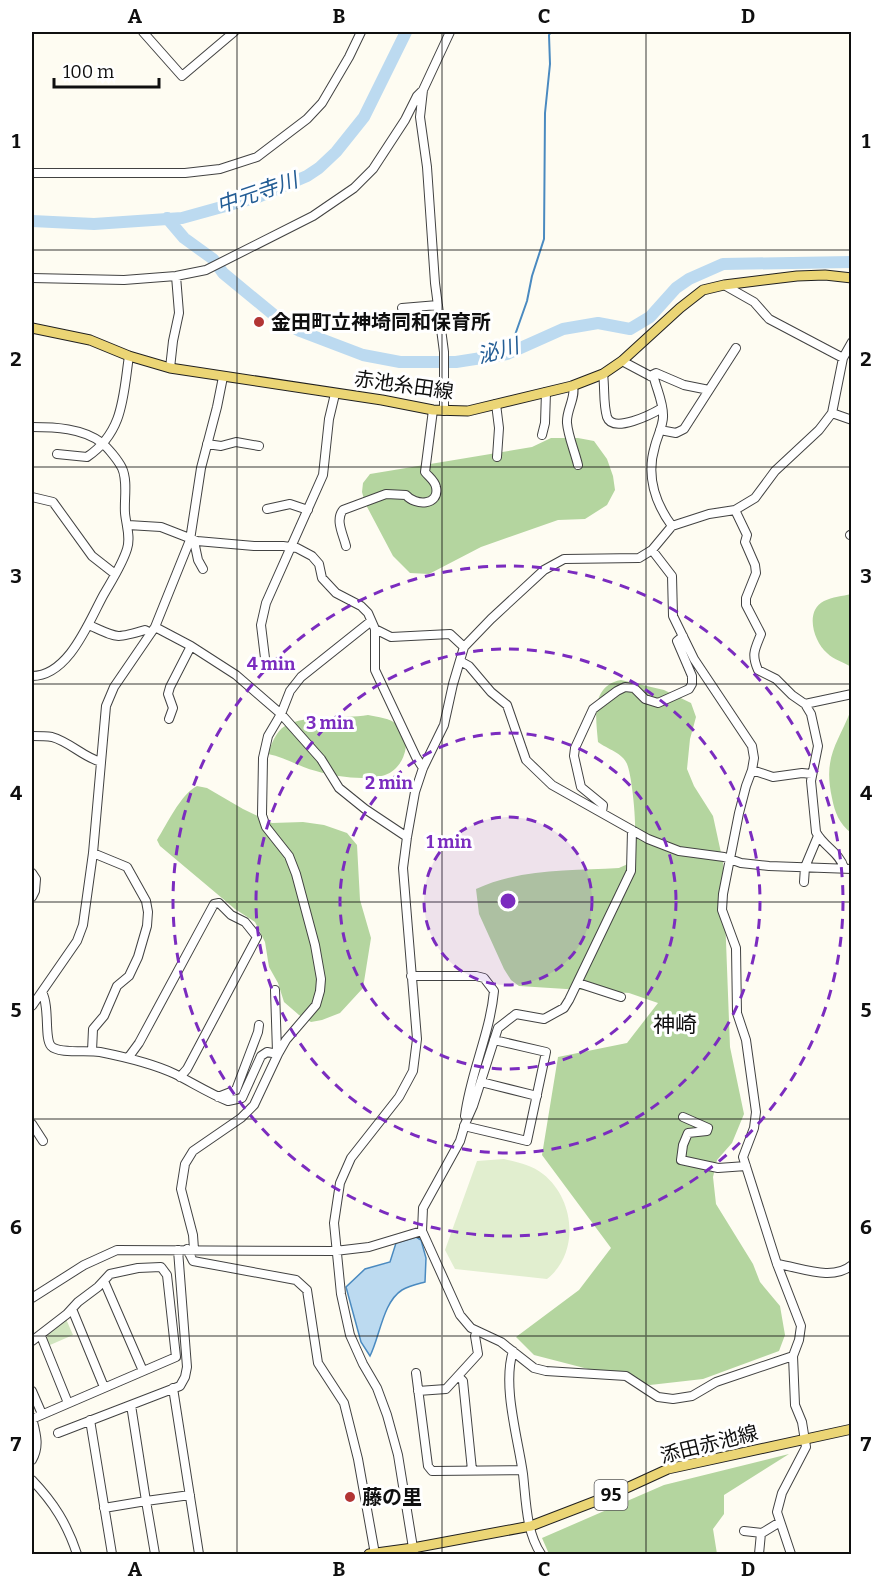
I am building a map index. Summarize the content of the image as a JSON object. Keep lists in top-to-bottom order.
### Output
{
  "streets": {
    "main road": ["赤池糸田線", "添田赤池線", "95"]
  },
  "districts": ["神崎"],
  "water": ["中元寺川", "泌川"],
  "places": ["金田町立神埼同和保育所", "藤の里"],
  "scale_bar": "100 m",
  "grid": {
    "columns": [
      "A",
      "B",
      "C",
      "D"
    ],
    "rows": [
      "1",
      "2",
      "3",
      "4",
      "5",
      "6",
      "7"
    ]
  },
  "rings": [
    "4 min",
    "3 min",
    "2 min",
    "1 min"
  ]
}
